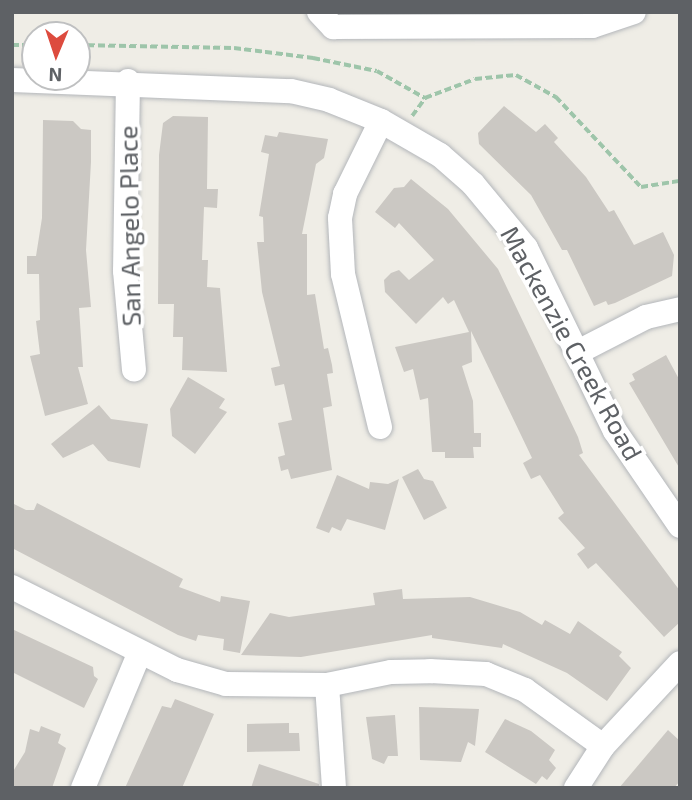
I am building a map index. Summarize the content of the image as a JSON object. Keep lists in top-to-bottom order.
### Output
{
  "streets": {
    "street": ["San Angelo Place", "Mackenzie Creek Road"]
  },
  "crossings": [
    ["San Angelo Place", "Mackenzie Creek Road"]
  ],
  "north": "bottom"
}
